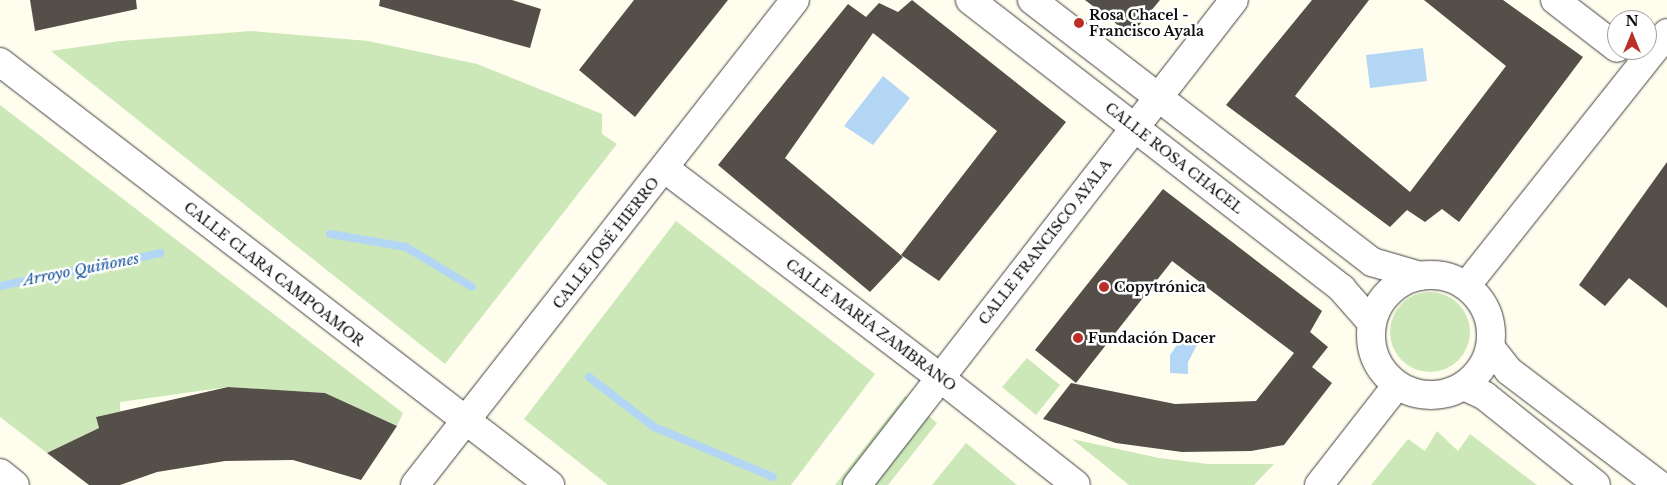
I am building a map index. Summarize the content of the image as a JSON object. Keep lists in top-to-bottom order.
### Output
{
  "streets": {
    "street": [
      "CALLE ROSA CHACEL",
      "CALLE FRANCISCO AYALA",
      "CALLE JOSÉ HIERRO",
      "CALLE CLARA CAMPOAMOR",
      "CALLE MARÍA ZAMBRANO"
    ]
  },
  "crossings": [
    ["CALLE ROSA CHACEL", "CALLE FRANCISCO AYALA"],
    ["CALLE FRANCISCO AYALA", "CALLE MARÍA ZAMBRANO"],
    ["CALLE JOSÉ HIERRO", "CALLE CLARA CAMPOAMOR"],
    ["CALLE JOSÉ HIERRO", "CALLE MARÍA ZAMBRANO"]
  ],
  "water": ["Arroyo Quiñones"],
  "places": ["Rosa Chacel - Francisco Ayala", "Copytrónica", "Fundación Dacer"],
  "north": "top"
}
